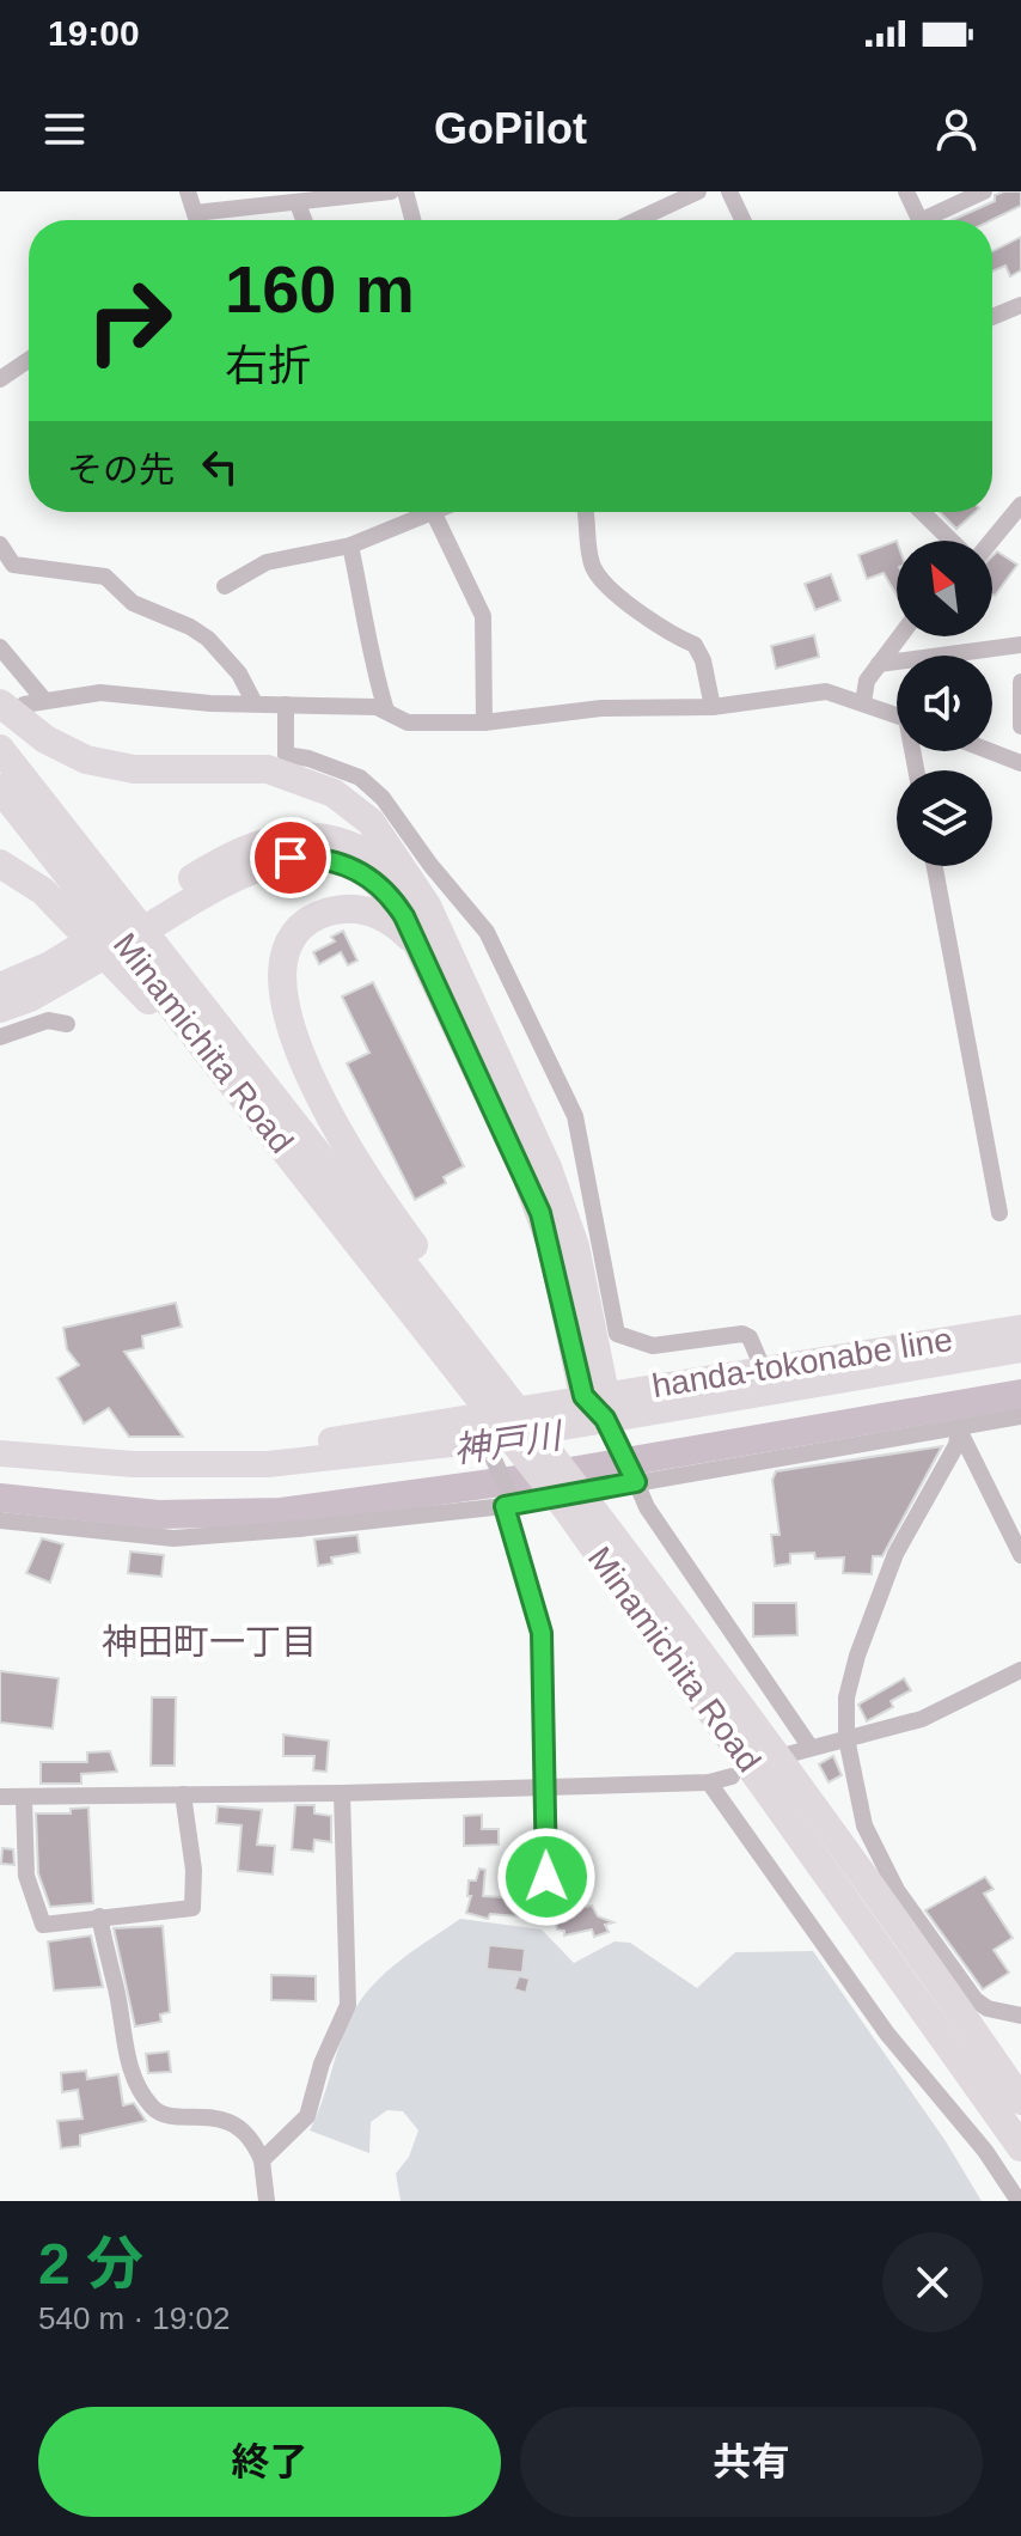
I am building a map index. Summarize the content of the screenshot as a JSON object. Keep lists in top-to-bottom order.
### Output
{
  "streets": {
    "highway": ["Minamichita Road"],
    "main road": ["handa-tokonabe line"]
  },
  "districts": ["神田町一丁目"],
  "water": ["神戸川"],
  "north": "top left",
  "page": {
    "status": "19:00",
    "header": "GoPilot",
    "turn": ["160 m", "右折"],
    "then": "その先",
    "heading": ["2 分", "540 m · 19:02"],
    "buttons": ["終了", "共有"]
  }
}
